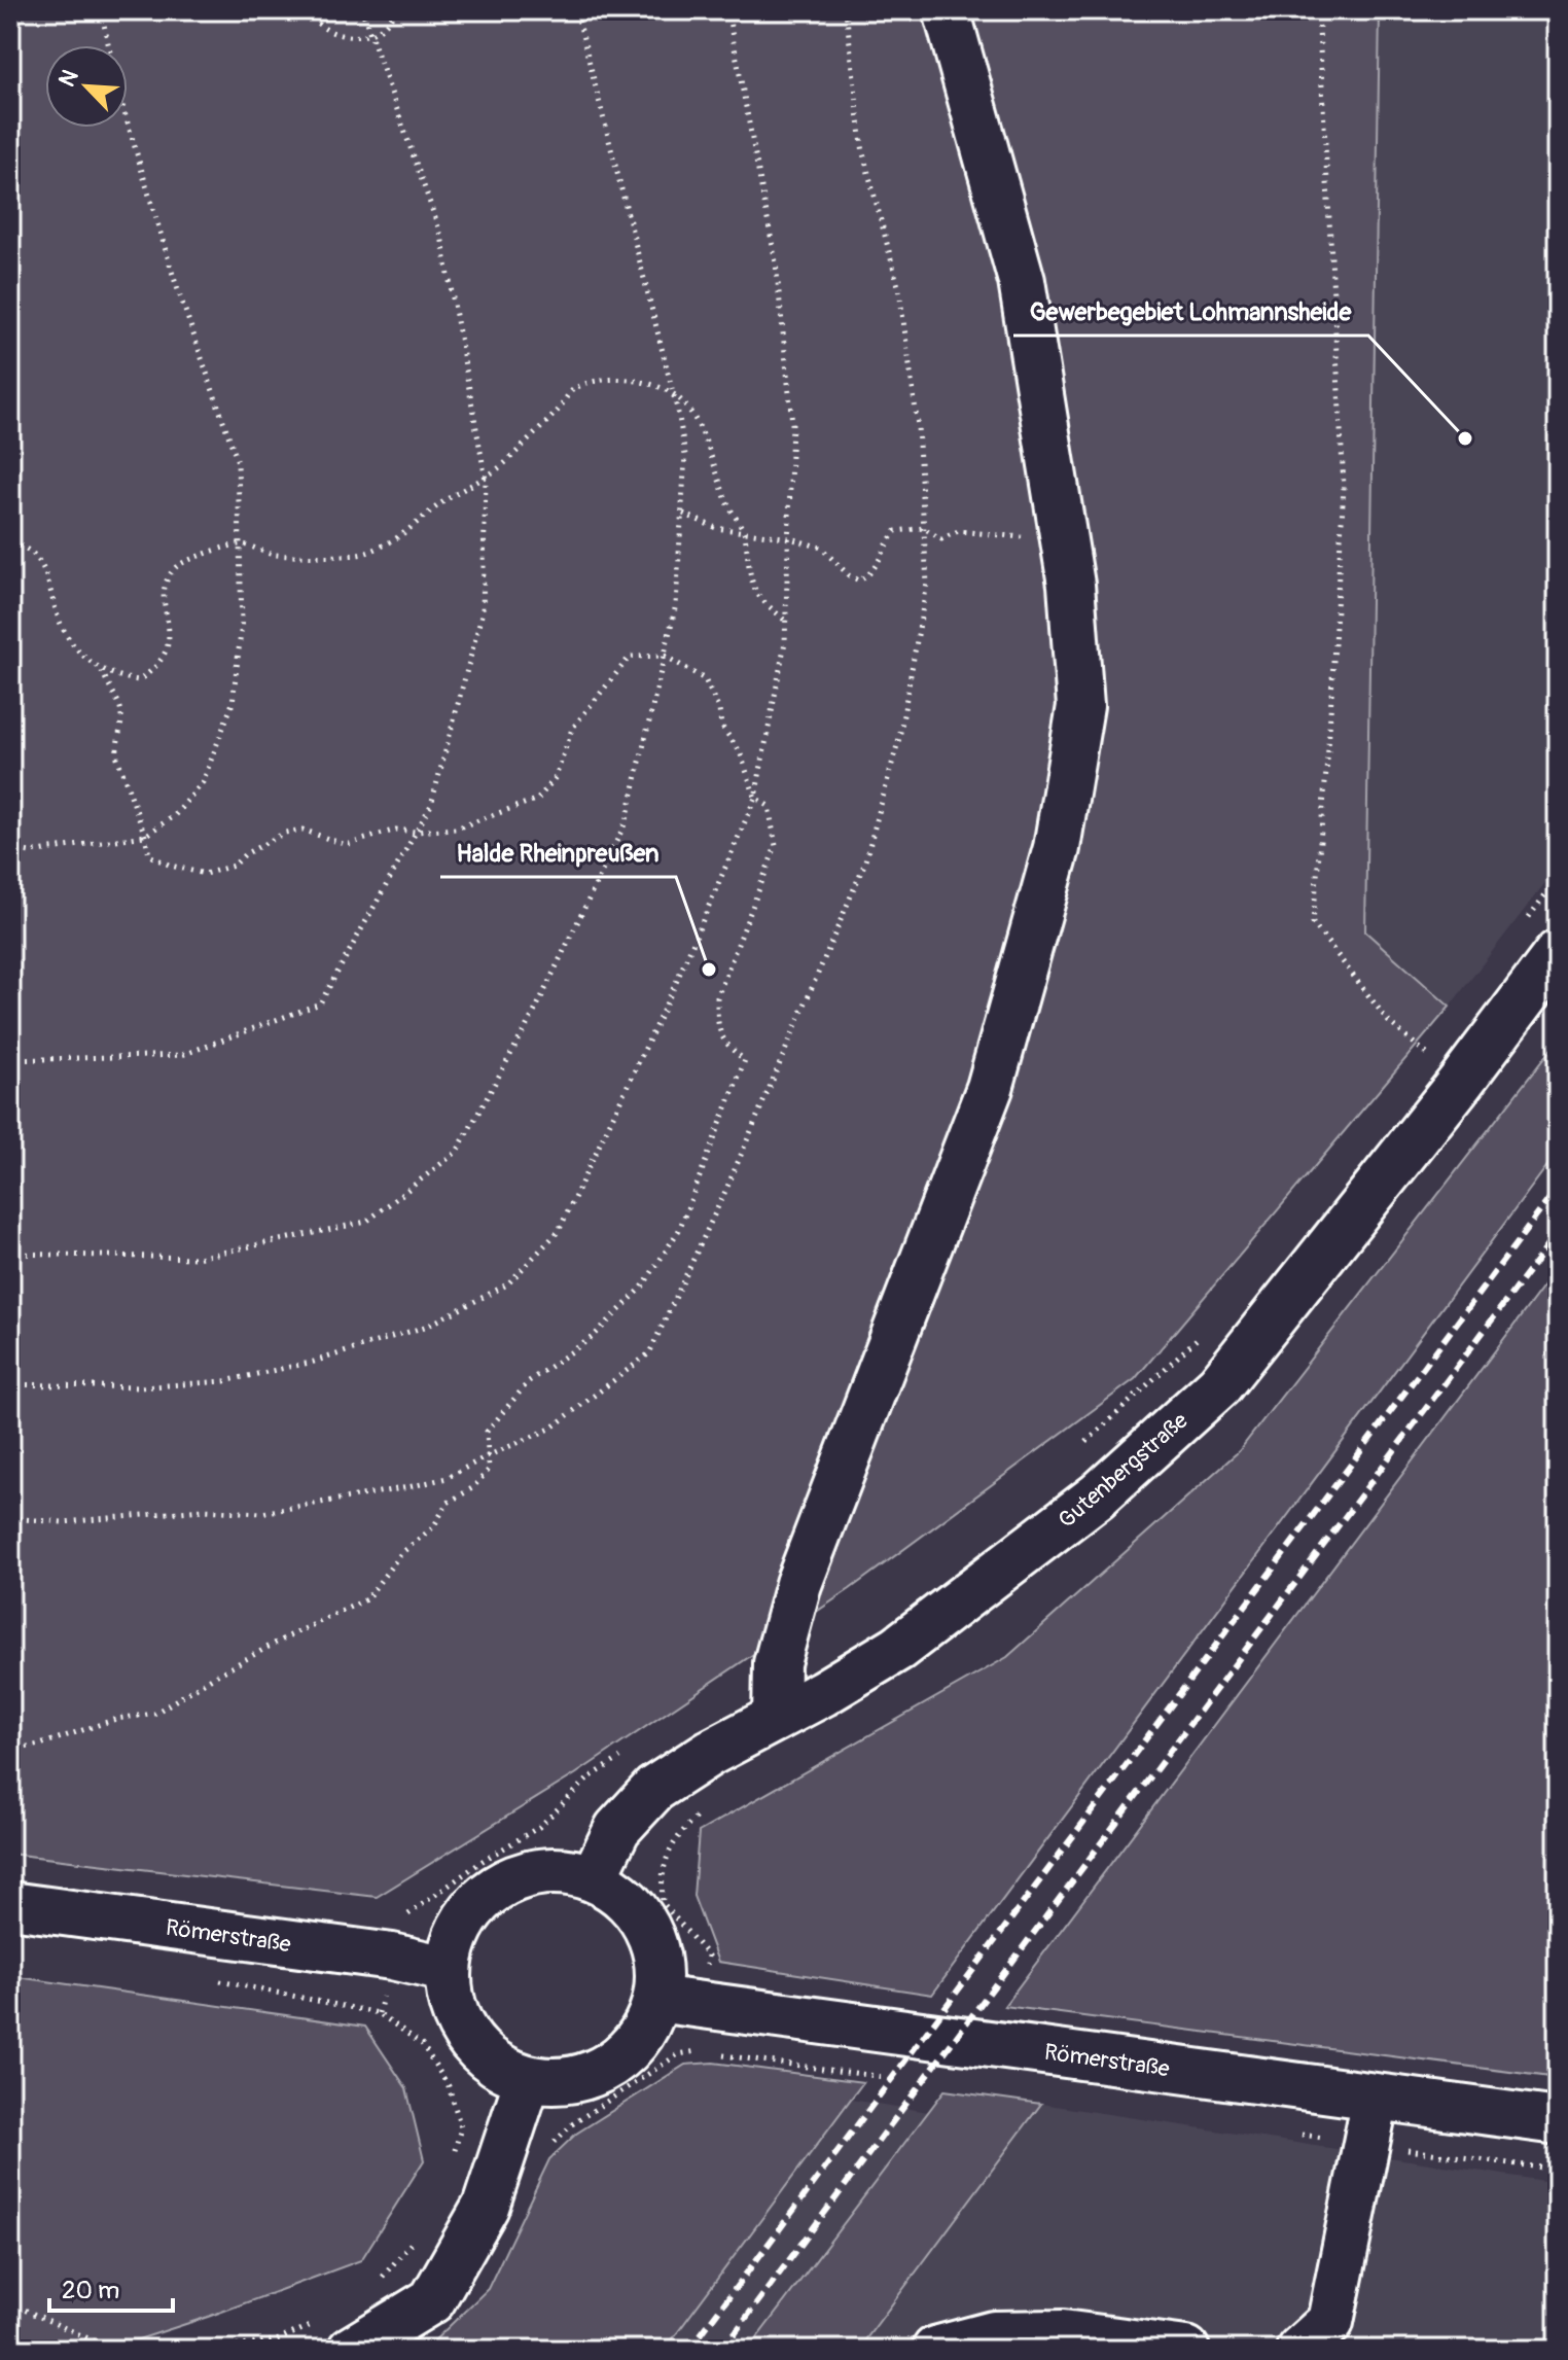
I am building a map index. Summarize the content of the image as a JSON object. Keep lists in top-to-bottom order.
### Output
{
  "streets": {
    "street": ["Gutenbergstraße", "Römerstraße"]
  },
  "crossings": [
    ["Gutenbergstraße", "Römerstraße"]
  ],
  "places": ["Gewerbegebiet Lohmannsheide", "Halde Rheinpreußen"],
  "scale_bar": "20 m",
  "north": "top left"
}
